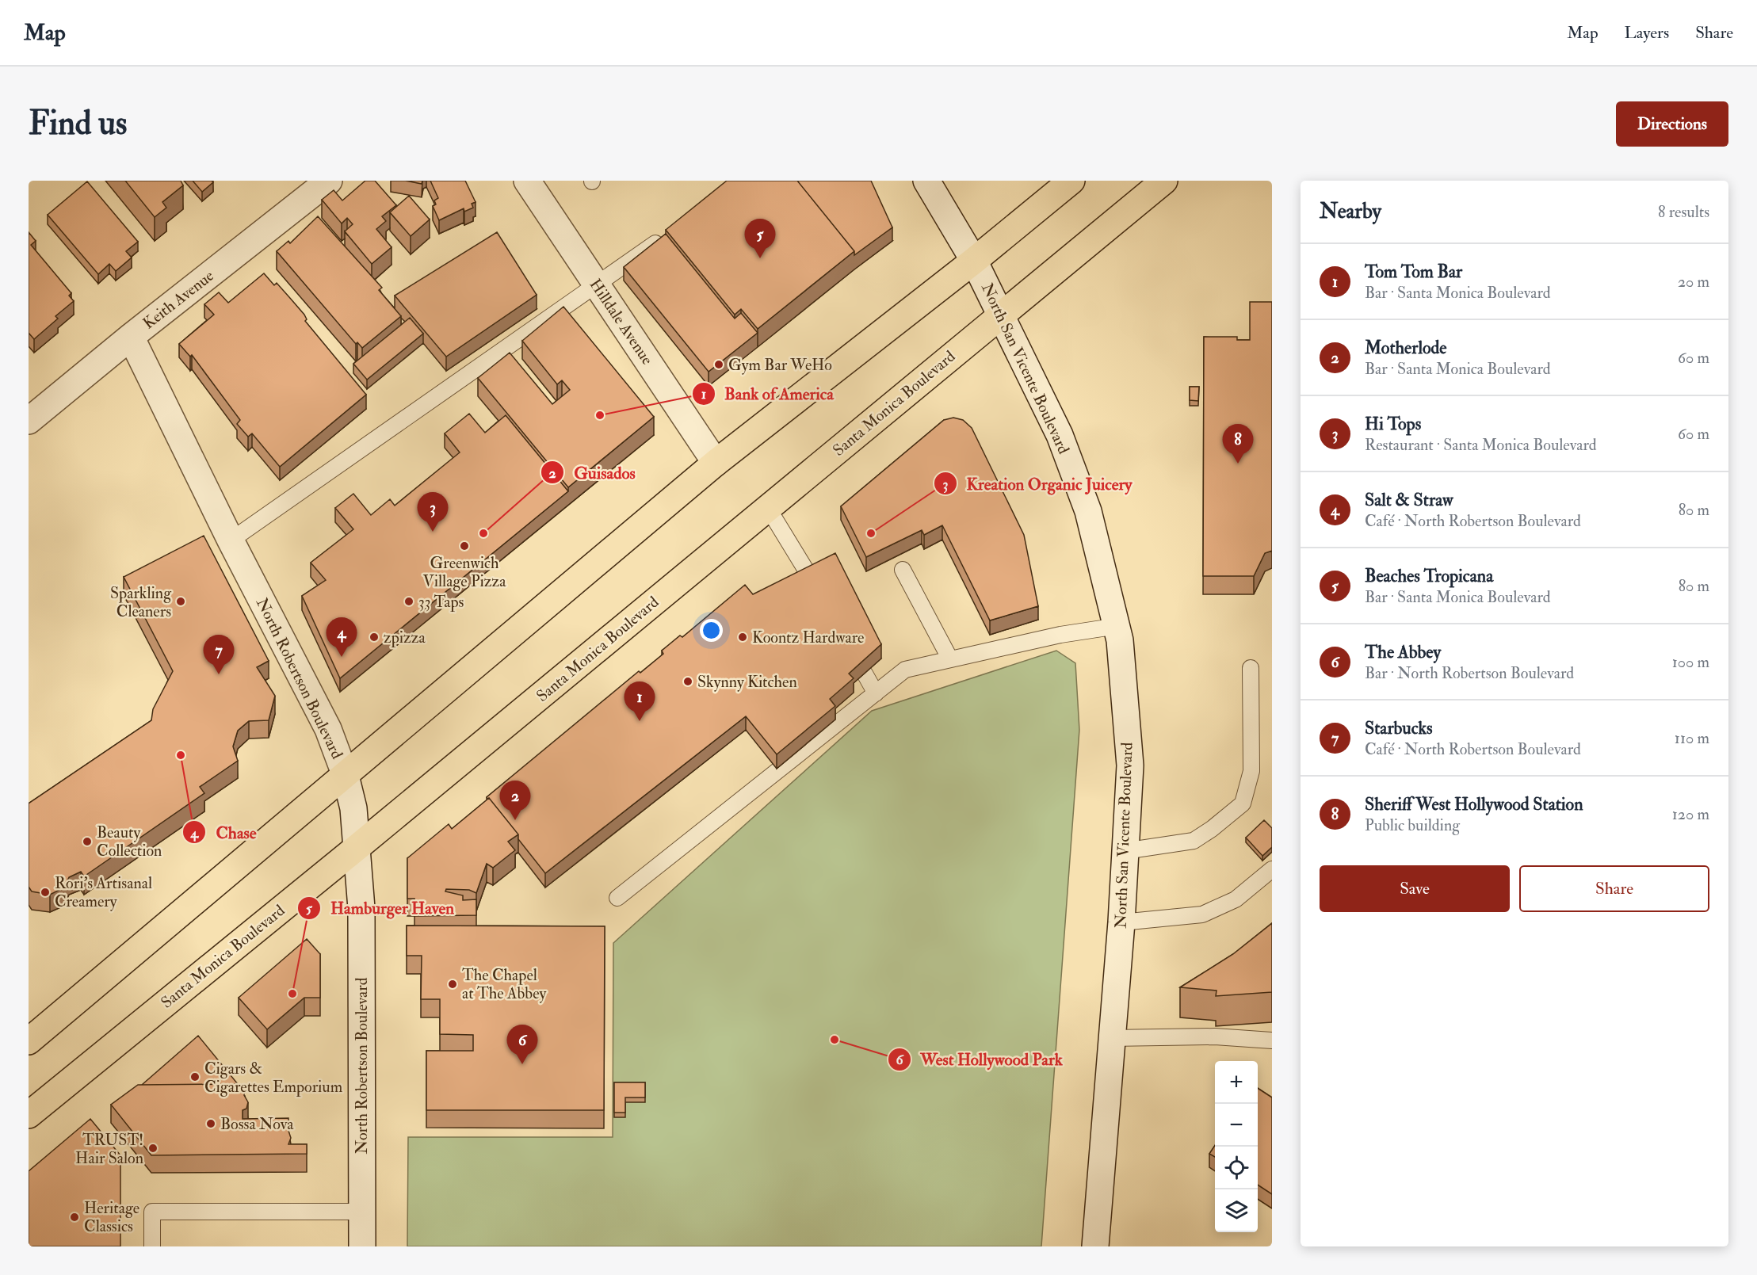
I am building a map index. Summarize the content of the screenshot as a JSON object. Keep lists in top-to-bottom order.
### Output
{
  "streets": {
    "main road": ["Santa Monica Boulevard"],
    "street": [
      "Keith Avenue",
      "Hilldale Avenue",
      "North San Vicente Boulevard",
      "North Robertson Boulevard"
    ]
  },
  "crossings": [
    ["Keith Avenue", "North Robertson Boulevard"],
    ["North San Vicente Boulevard", "Santa Monica Boulevard"],
    ["Santa Monica Boulevard", "North Robertson Boulevard"]
  ],
  "places": [
    "Gym Bar WeHo",
    "Bank of America",
    "Guisados",
    "Kreation Organic Juicery",
    "Greenwich Village Pizza",
    "Sparkling Cleaners",
    "33 Taps",
    "zpizza",
    "Koontz Hardware",
    "Skynny Kitchen",
    "Chase",
    "Beauty Collection",
    "Rori's Artisanal Creamery",
    "The Chapel at The Abbey",
    "Hamburger Haven",
    "West Hollywood Park",
    "Cigars & Cigarettes Emporium",
    "Bossa Nova",
    "TRUST! Hair Salon",
    "Heritage Classics"
  ],
  "page": {
    "header": "Map",
    "nav": ["Map", "Layers", "Share"],
    "buttons": [
      "Directions",
      ["Save", "Share"]
    ],
    "title": "Find us",
    "heading": ["Nearby", "8 results"],
    "pins": [
      "5",
      "8",
      "3",
      "4",
      "7",
      "1",
      "2",
      "6"
    ],
    "list": [
      {
        "mark": "1",
        "name": "Tom Tom Bar",
        "note": "Bar · Santa Monica Boulevard",
        "value": "20 m"
      },
      {
        "mark": "2",
        "name": "Motherlode",
        "note": "Bar · Santa Monica Boulevard",
        "value": "60 m"
      },
      {
        "mark": "3",
        "name": "Hi Tops",
        "note": "Restaurant · Santa Monica Boulevard",
        "value": "60 m"
      },
      {
        "mark": "4",
        "name": "Salt & Straw",
        "note": "Café · North Robertson Boulevard",
        "value": "80 m"
      },
      {
        "mark": "5",
        "name": "Beaches Tropicana",
        "note": "Bar · Santa Monica Boulevard",
        "value": "80 m"
      },
      {
        "mark": "6",
        "name": "The Abbey",
        "note": "Bar · North Robertson Boulevard",
        "value": "100 m"
      },
      {
        "mark": "7",
        "name": "Starbucks",
        "note": "Café · North Robertson Boulevard",
        "value": "110 m"
      },
      {
        "mark": "8",
        "name": "Sheriff West Hollywood Station",
        "note": "Public building",
        "value": "120 m"
      }
    ],
    "map_buttons": ["+", "−"]
  }
}
